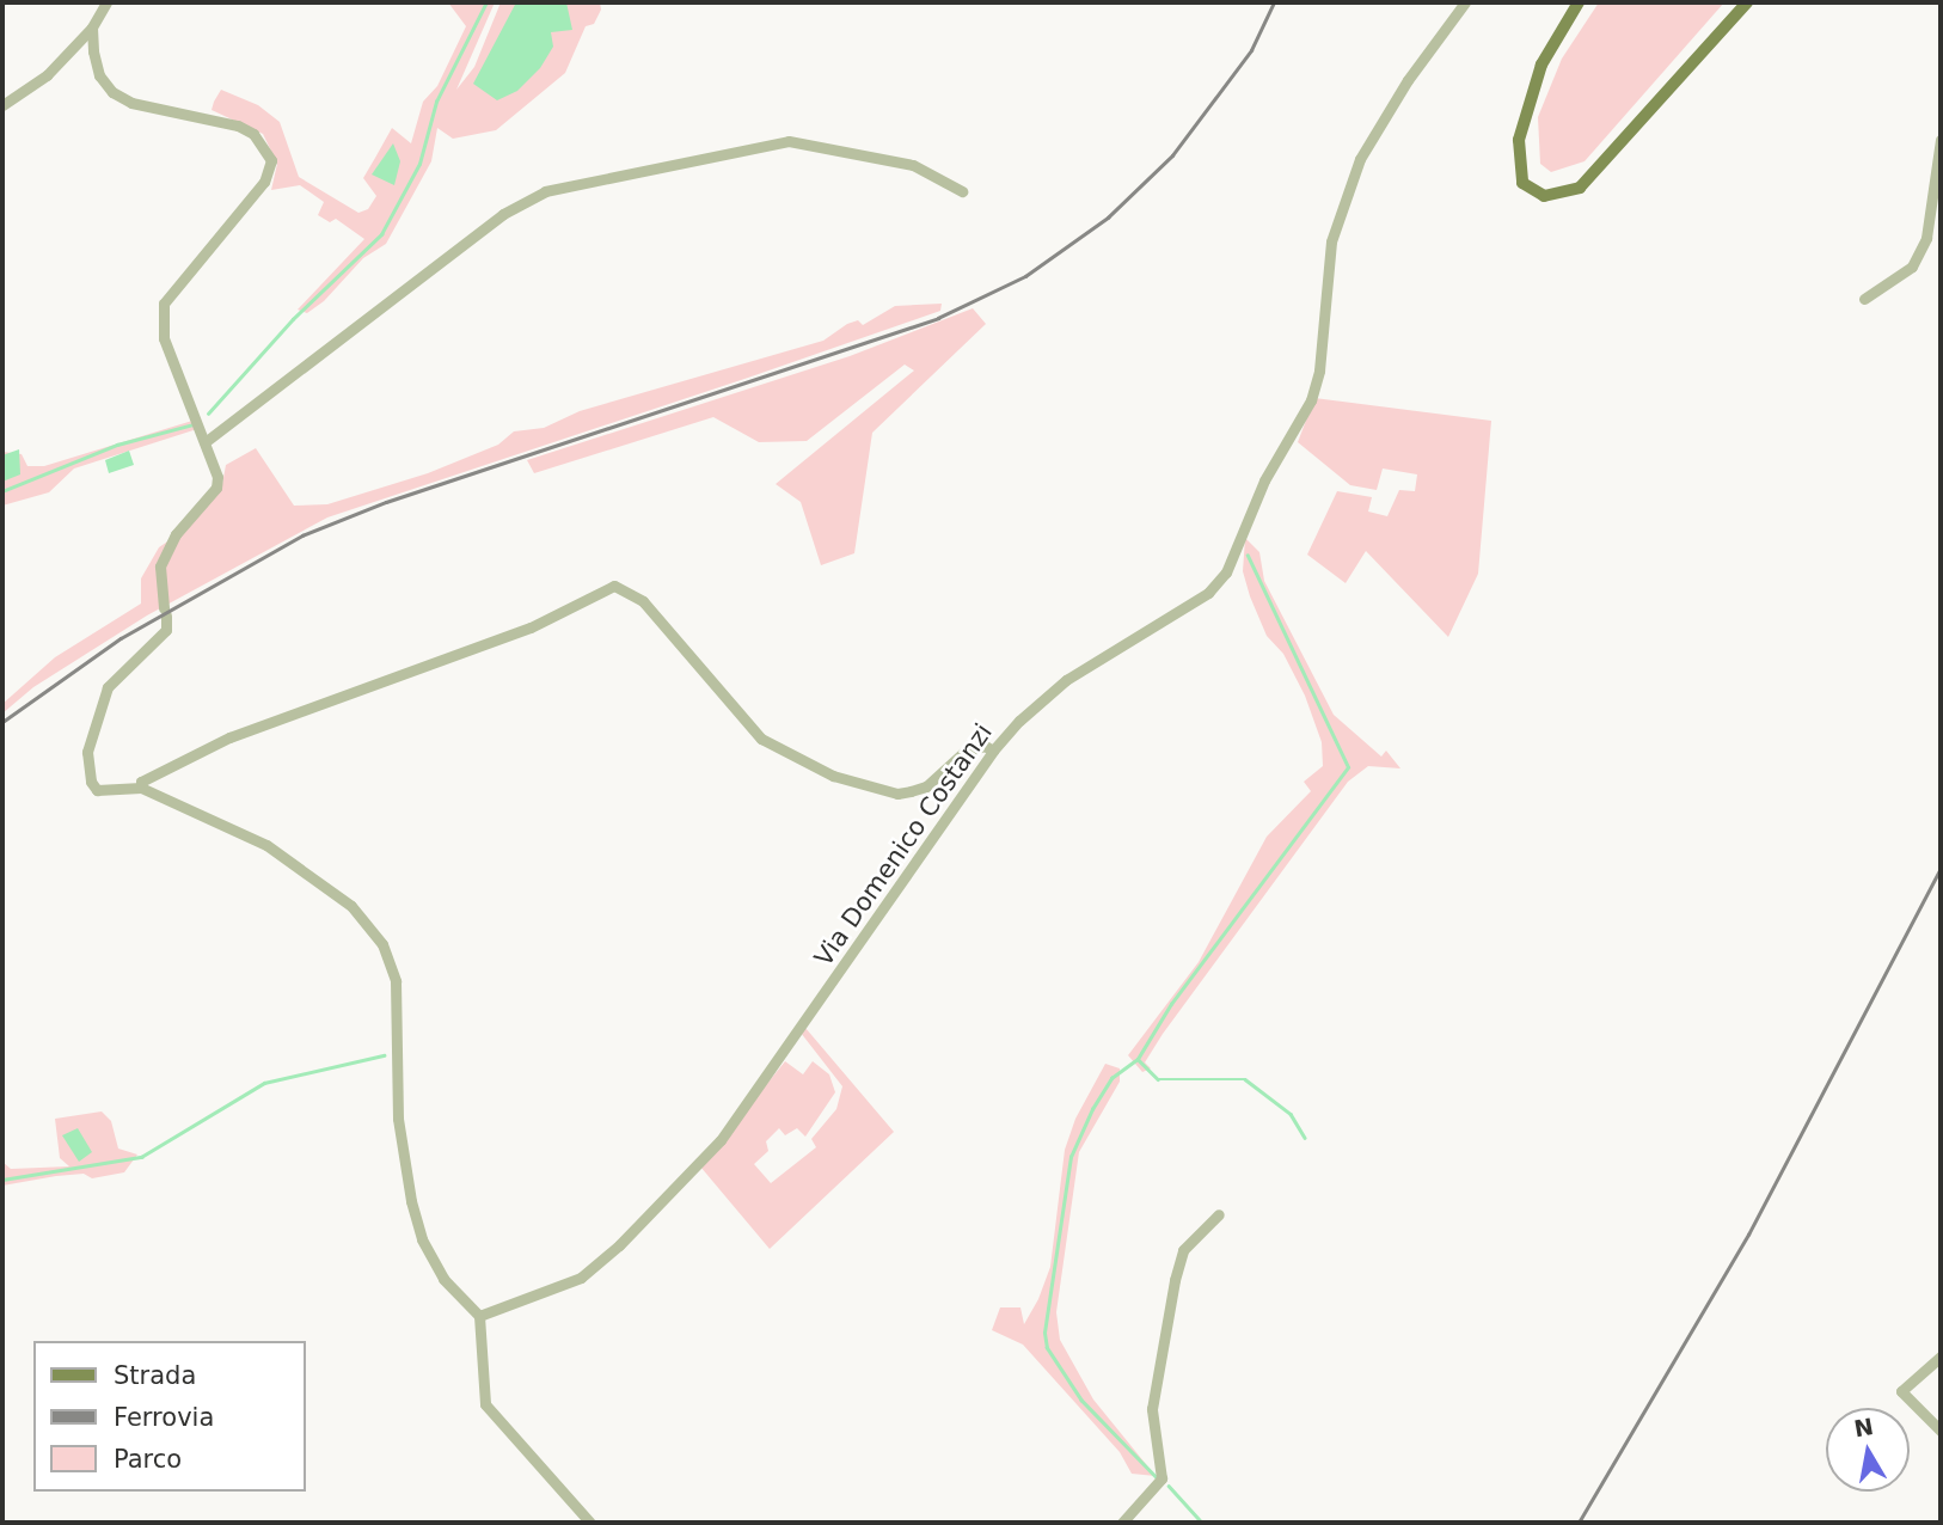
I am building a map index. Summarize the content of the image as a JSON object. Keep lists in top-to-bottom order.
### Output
{
  "streets": {
    "street": ["Via Domenico Costanzi"]
  },
  "legend": ["Strada", "Ferrovia", "Parco"],
  "north": "top"
}
